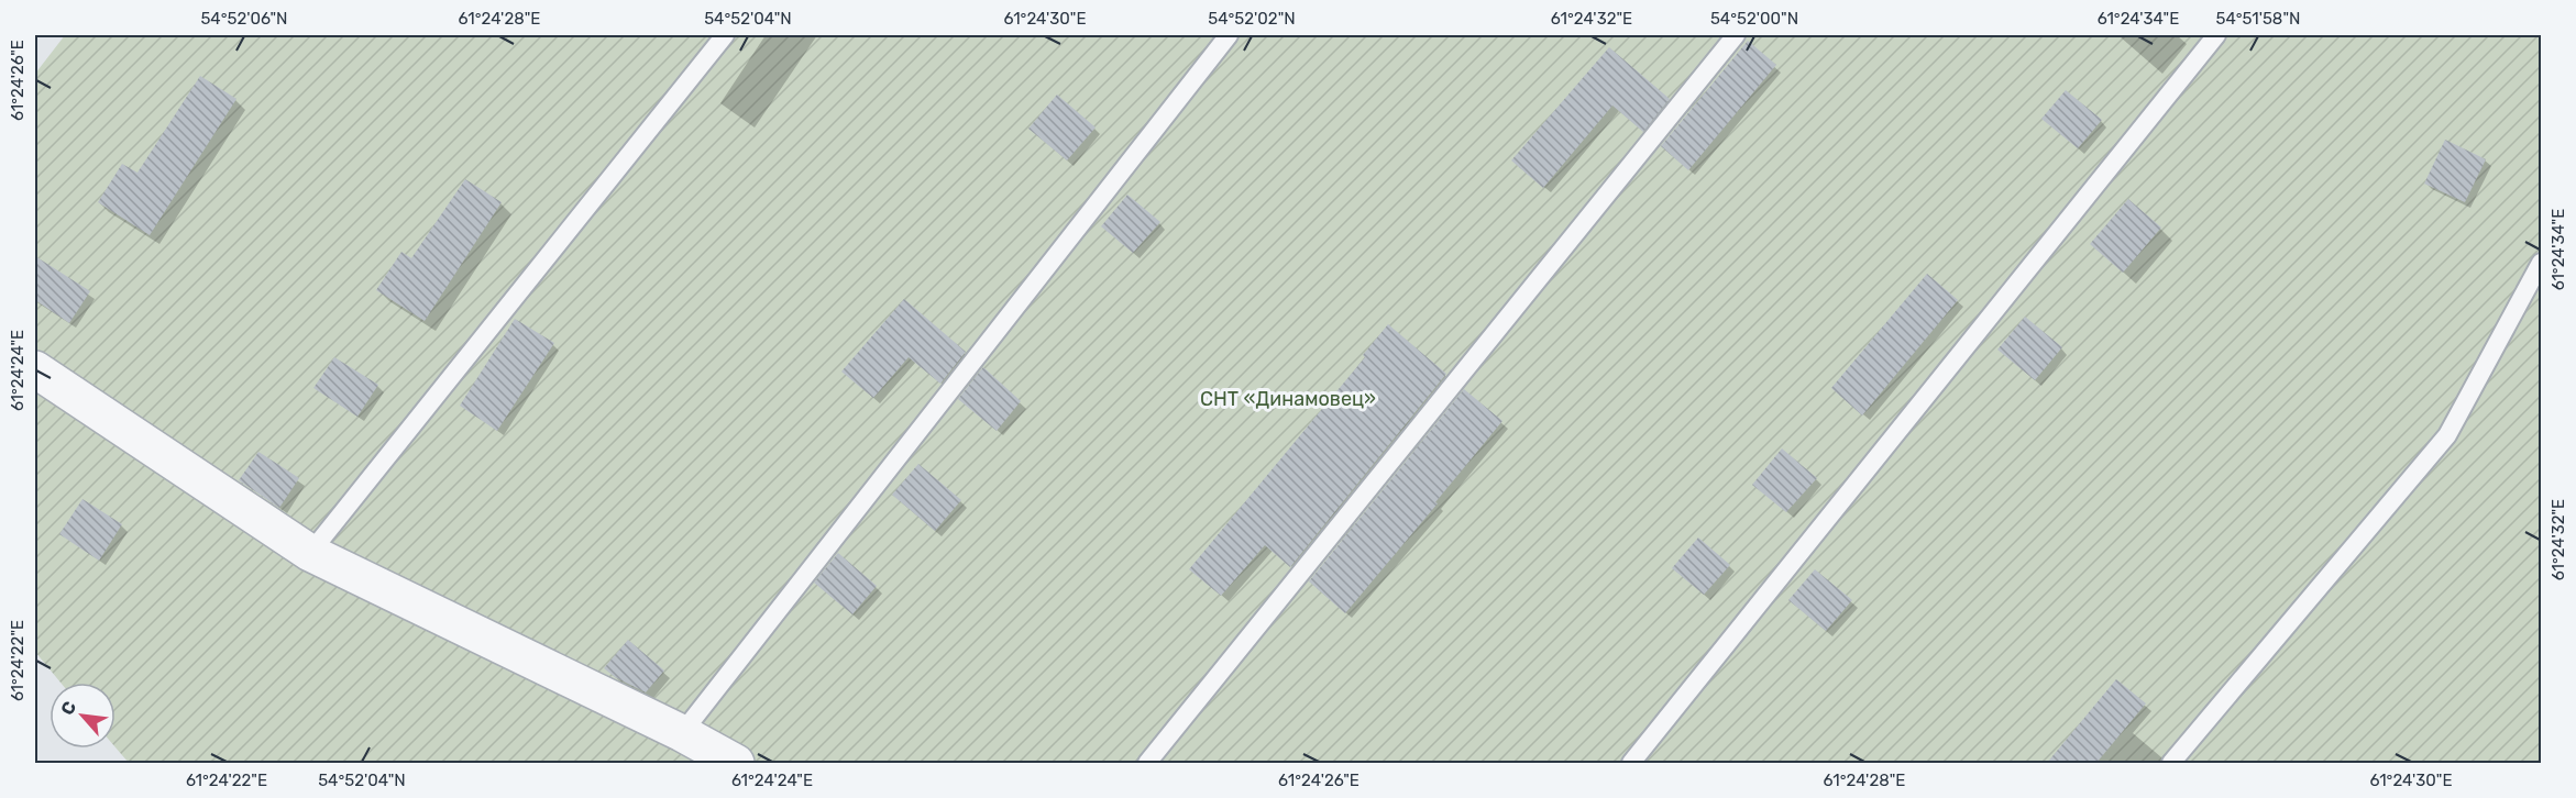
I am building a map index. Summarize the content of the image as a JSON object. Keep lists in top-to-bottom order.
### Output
{
  "parks": ["СНТ «Динамовец»"],
  "north": "top left",
  "coordinates": [
    "54°52'06\"N",
    "61°24'28\"E",
    "54°52'04\"N",
    "61°24'30\"E",
    "54°52'02\"N",
    "61°24'32\"E",
    "54°52'00\"N",
    "61°24'34\"E",
    "54°51'58\"N",
    "61°24'26\"E",
    "61°24'24\"E",
    "61°24'22\"E"
  ]
}
